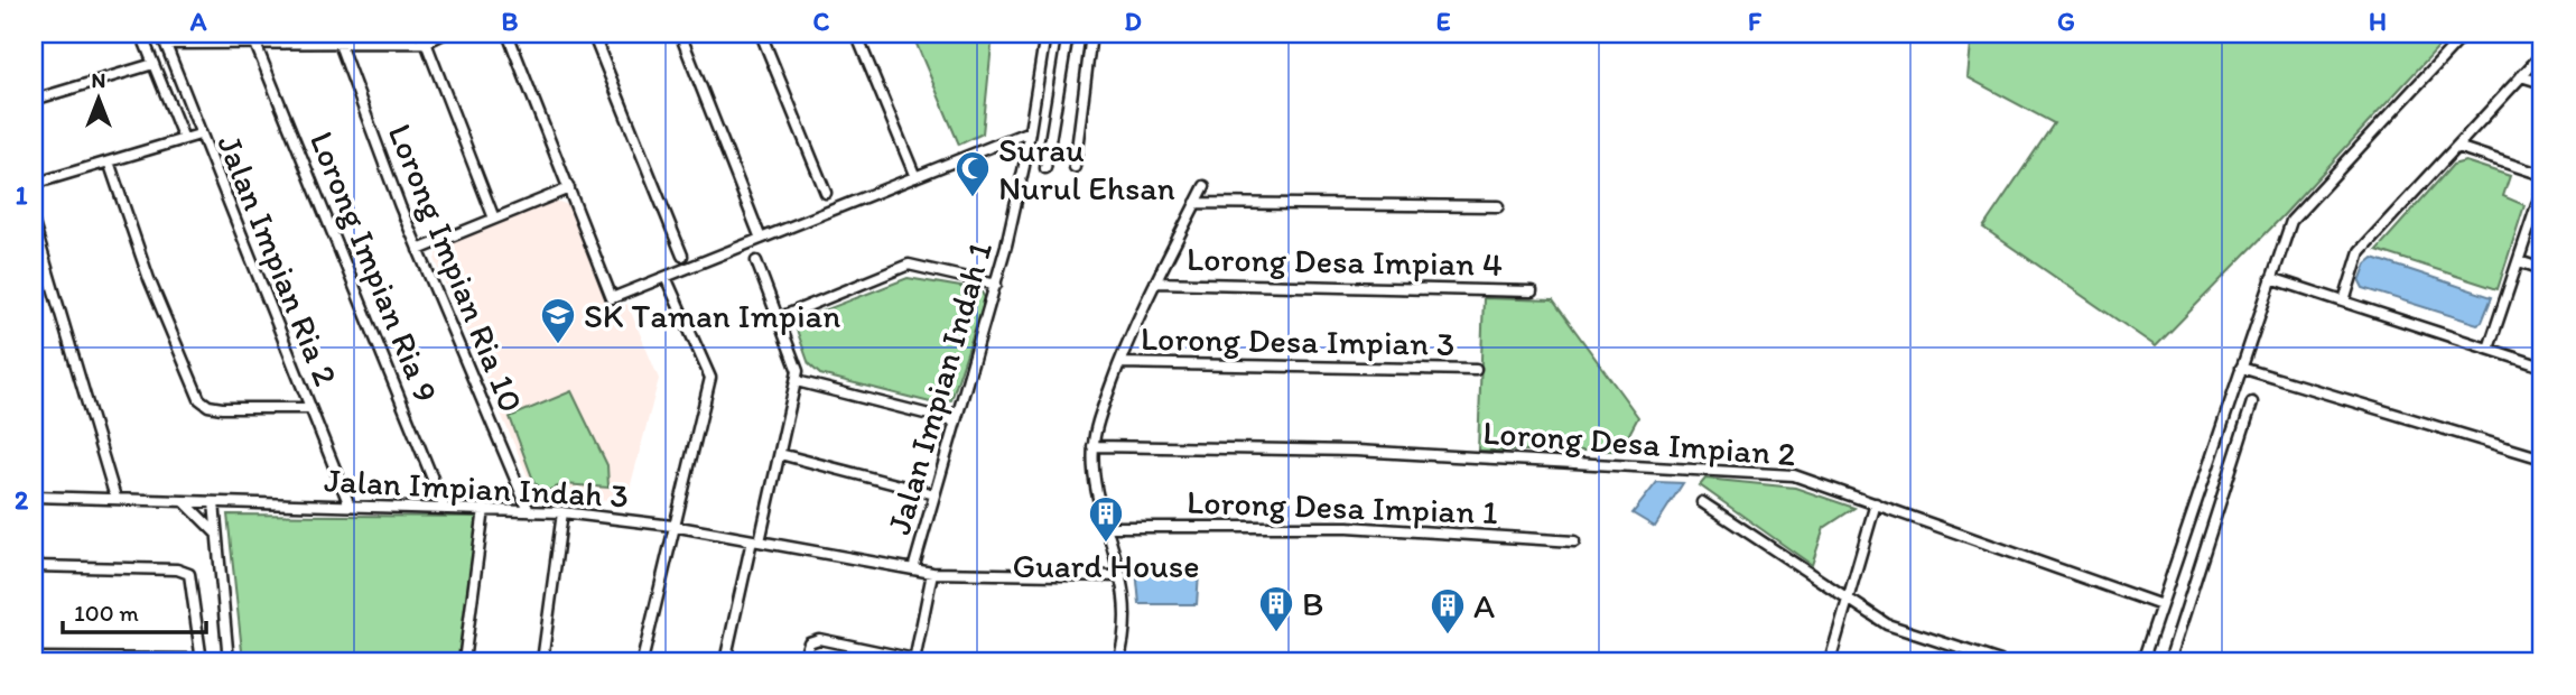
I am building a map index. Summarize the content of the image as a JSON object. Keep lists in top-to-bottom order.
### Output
{
  "streets": {
    "street": [
      "Jalan Impian Ria 2",
      "Lorong Desa Impian 4",
      "Lorong Impian Ria 9",
      "Lorong Impian Ria 10",
      "Lorong Desa Impian 3",
      "Jalan Impian Indah 1",
      "Lorong Desa Impian 2",
      "Jalan Impian Indah 3",
      "Lorong Desa Impian 1"
    ]
  },
  "crossings": [
    ["Jalan Impian Ria 2", "Jalan Impian Indah 3"],
    ["Lorong Impian Ria 9", "Jalan Impian Indah 3"],
    ["Lorong Impian Ria 10", "Jalan Impian Indah 3"],
    ["Jalan Impian Indah 1", "Jalan Impian Indah 3"]
  ],
  "places": {
    "mosque": ["Surau Nurul Ehsan"],
    "school or university": ["SK Taman Impian"],
    "building": ["Guard House", "B", "A"]
  },
  "scale_bar": "100 m",
  "north": "top",
  "grid": {
    "columns": [
      "A",
      "B",
      "C",
      "D",
      "E",
      "F",
      "G",
      "H"
    ],
    "rows": ["1", "2"]
  }
}
